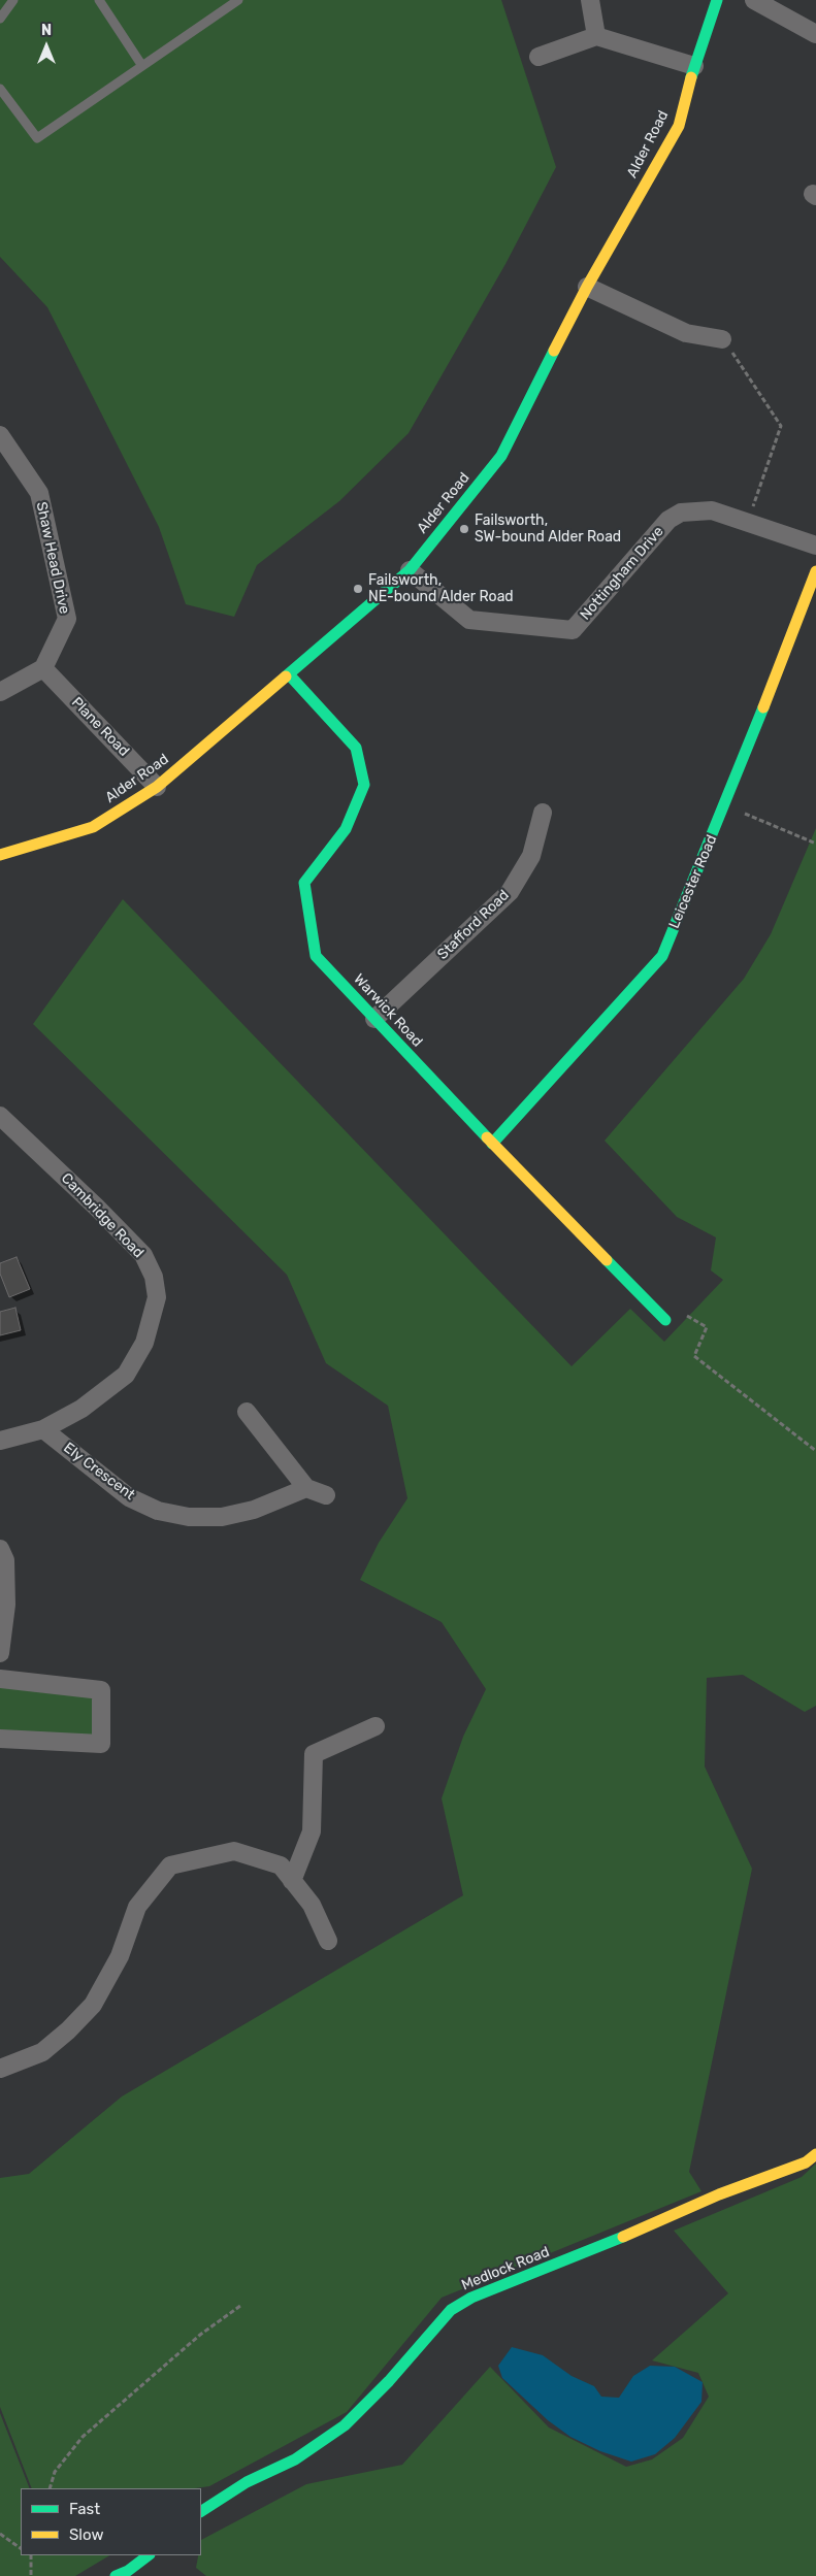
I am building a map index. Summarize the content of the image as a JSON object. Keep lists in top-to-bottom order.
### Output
{
  "streets": {
    "street": [
      "Alder Road",
      "Shaw Head Drive",
      "Nottingham Drive",
      "Plane Road",
      "Leicester Road",
      "Stafford Road",
      "Warwick Road",
      "Cambridge Road",
      "Ely Crescent",
      "Medlock Road"
    ]
  },
  "crossings": [
    ["Alder Road", "Nottingham Drive"],
    ["Alder Road", "Plane Road"],
    ["Alder Road", "Warwick Road"],
    ["Shaw Head Drive", "Plane Road"],
    ["Leicester Road", "Warwick Road"],
    ["Stafford Road", "Warwick Road"],
    ["Cambridge Road", "Ely Crescent"]
  ],
  "places": ["Failsworth, SW-bound Alder Road", "Failsworth, NE-bound Alder Road"],
  "legend": ["Fast", "Slow"],
  "north": "top"
}
